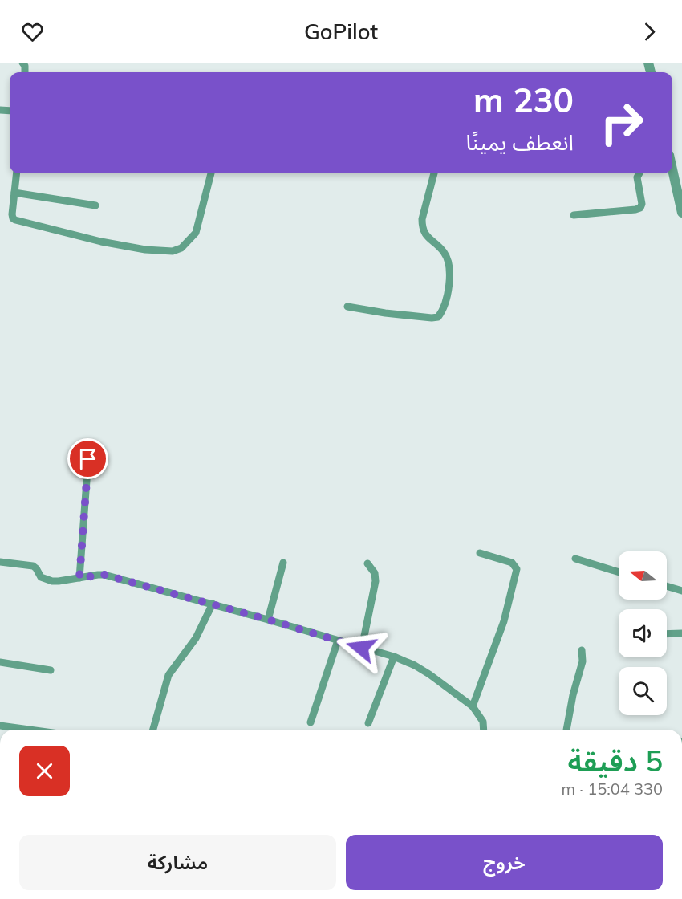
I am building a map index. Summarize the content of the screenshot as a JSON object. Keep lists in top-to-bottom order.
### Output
{
  "north": "left",
  "page": {
    "header": "GoPilot",
    "turn": ["230 m", "انعطف يمينًا"],
    "heading": ["5 دقيقة", "330 m · 15:04"],
    "buttons": ["خروج", "مشاركة"]
  }
}
